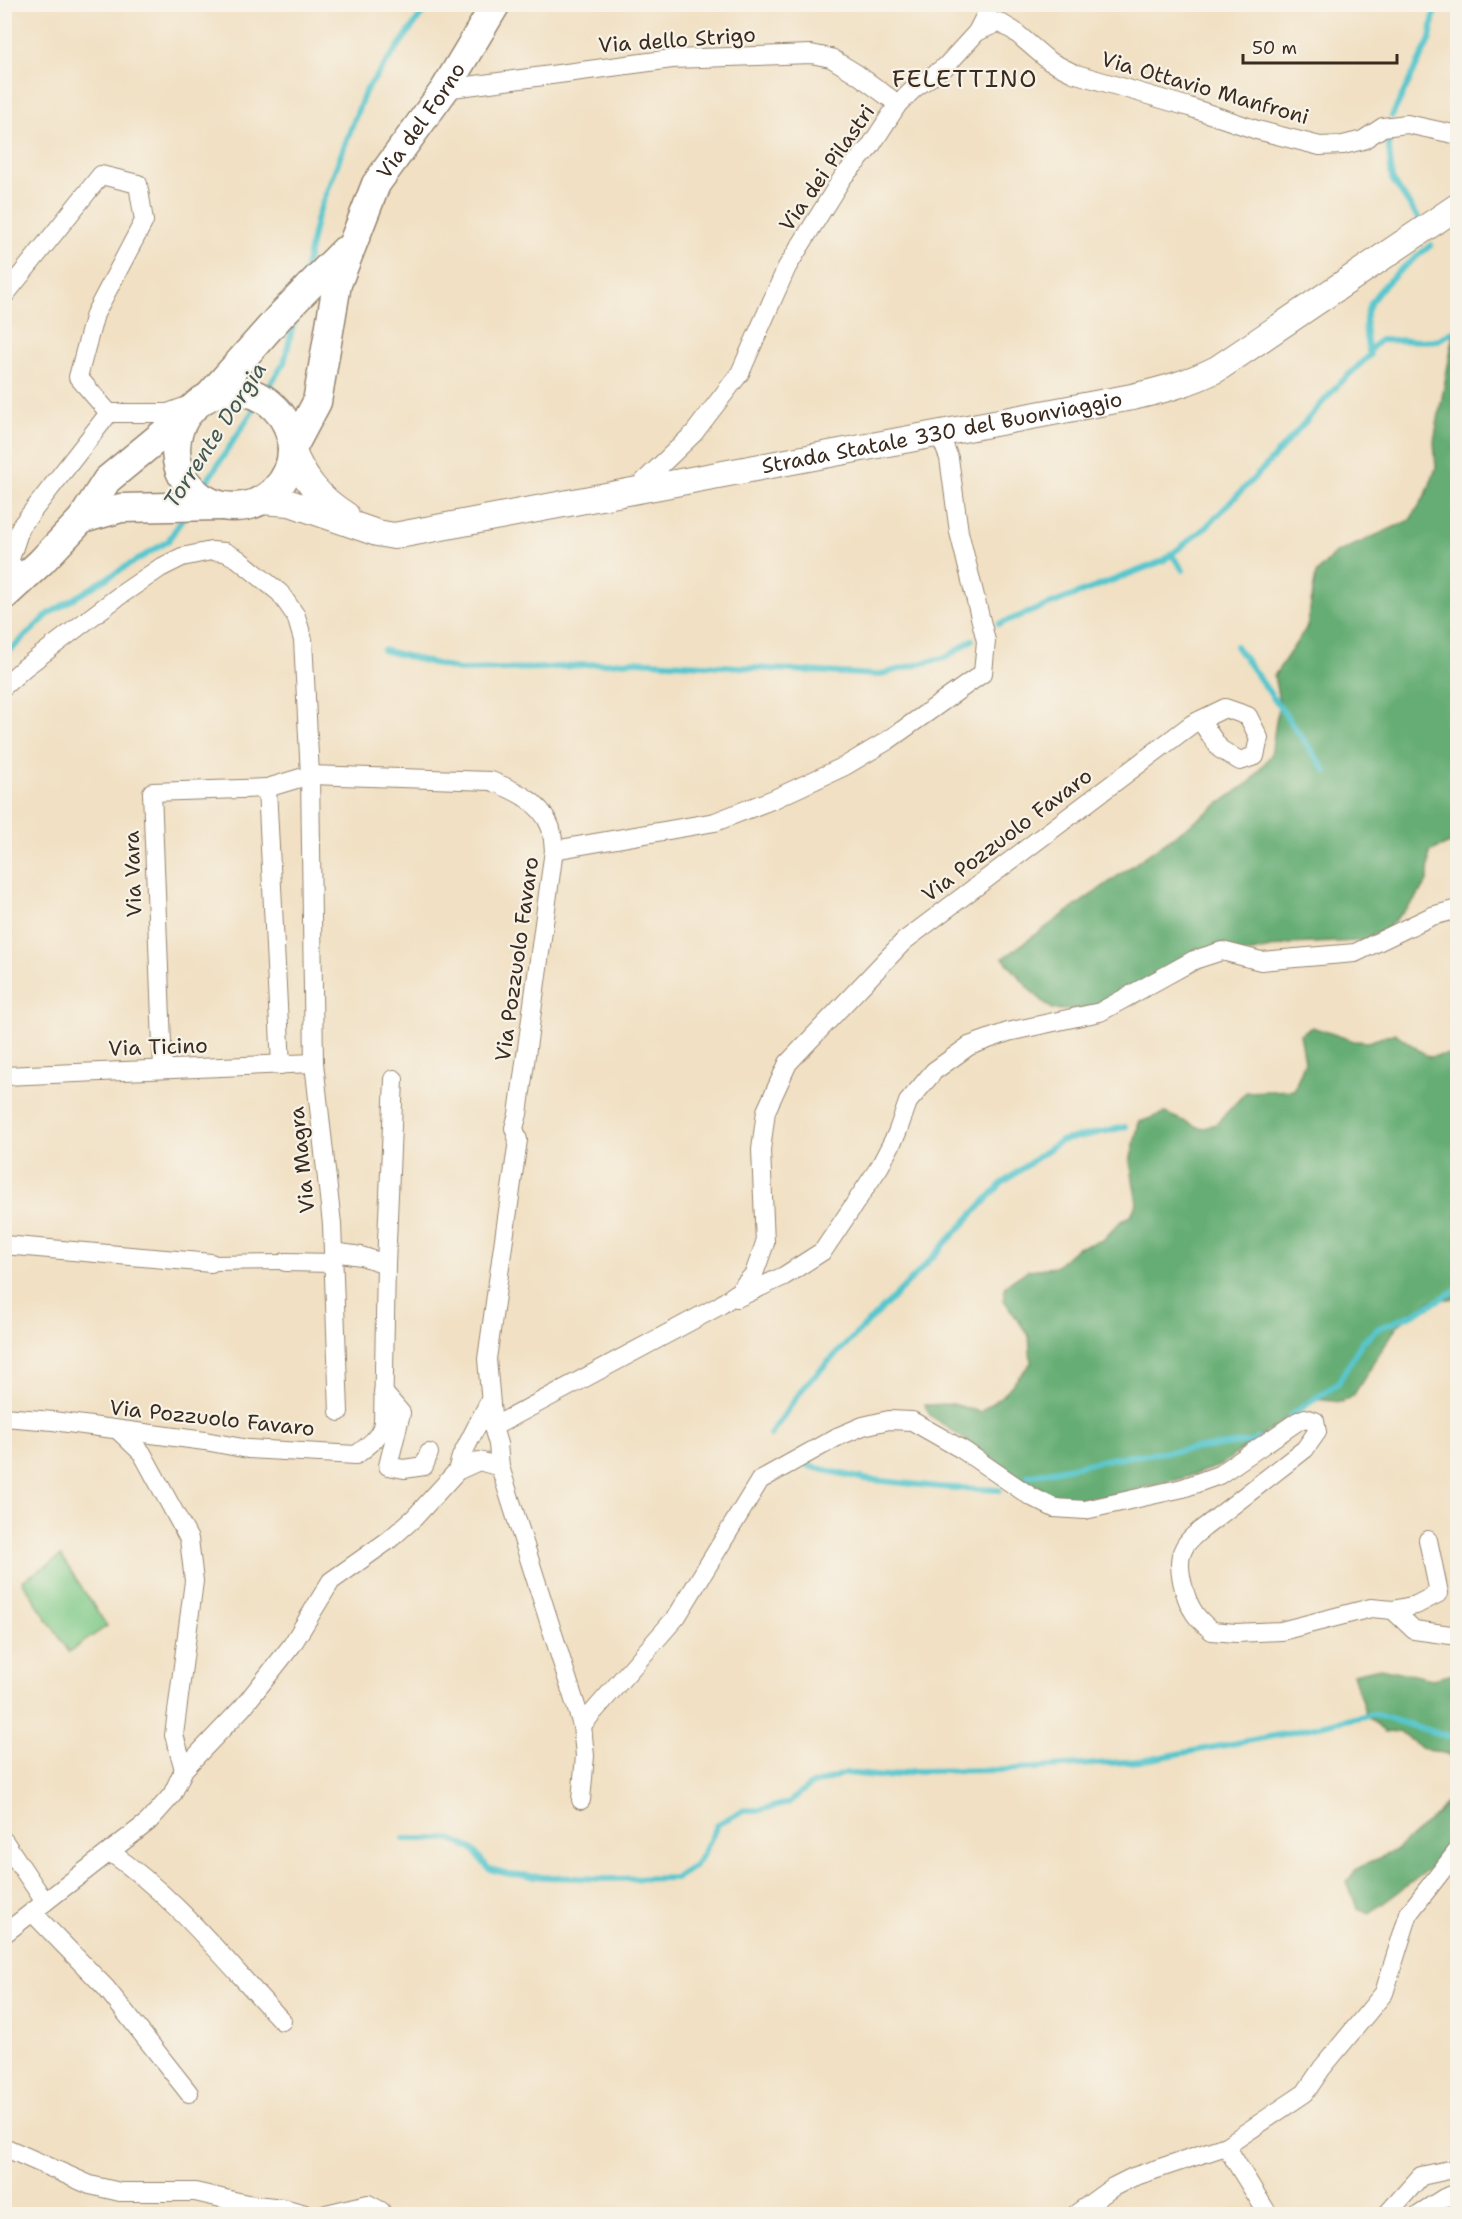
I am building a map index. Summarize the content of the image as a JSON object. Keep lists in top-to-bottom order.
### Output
{
  "streets": {
    "main road": ["Via del Forno", "Strada Statale 330 del Buonviaggio"],
    "street": [
      "Via dello Strigo",
      "Via Ottavio Manfroni",
      "Via dei Pilastri",
      "Via Pozzuolo Favaro",
      "Via Vara",
      "Via Ticino",
      "Via Magra"
    ]
  },
  "crossings": [
    ["Via dello Strigo", "Via del Forno"],
    ["Via dello Strigo", "Via dei Pilastri"],
    ["Via Ottavio Manfroni", "Via dei Pilastri"],
    ["Via dei Pilastri", "Strada Statale 330 del Buonviaggio"],
    ["Strada Statale 330 del Buonviaggio", "Via Pozzuolo Favaro"],
    ["Via Pozzuolo Favaro", "Via Vara"],
    ["Via Vara", "Via Ticino"],
    ["Via Ticino", "Via Magra"]
  ],
  "districts": ["FELETTINO"],
  "water": ["Torrente Dorgia"],
  "scale_bar": "50 m"
}
